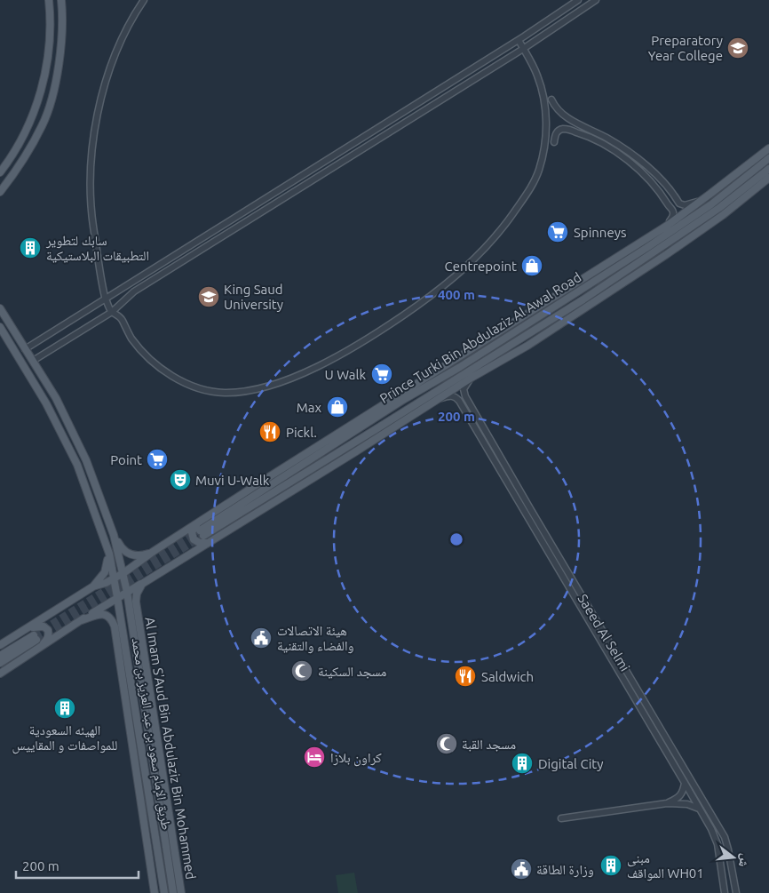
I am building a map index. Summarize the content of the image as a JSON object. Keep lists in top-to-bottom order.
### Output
{
  "streets": {
    "main road": ["Prince Turki Bin Abdulaziz Al Awal Road", "طريق الإمام سعود بن عبد العزيز بن محمد", "Al Imam S'Aud Bin Abdulaziz Bin Mohammed"],
    "street": ["Saeed Al Selmi"]
  },
  "places": {
    "school or university": ["Preparatory Year College", "King Saud University"],
    "supermarket": ["Spinneys", "U Walk", "Point"],
    "building": [
      "سابك لتطوير التطبيقات البلاستيكية",
      "الهيئه السعودية للمواصفات و المقاييس",
      "Digital City",
      "مبنى المواقف WH01"
    ],
    "shop": ["Centrepoint", "Max"],
    "restaurant": ["Pickl.", "Saldwich"],
    "theatre": ["Muvi U-Walk"],
    "public building": ["هيئة الاتصالات والفضاء والتقنية", "وزارة الطاقة"],
    "mosque": ["مسجد السكينة", "مسجد القبة"],
    "hotel": ["كراون بلازا"]
  },
  "scale_bar": "200 m",
  "north": "right",
  "rings": ["400 m", "200 m"]
}
